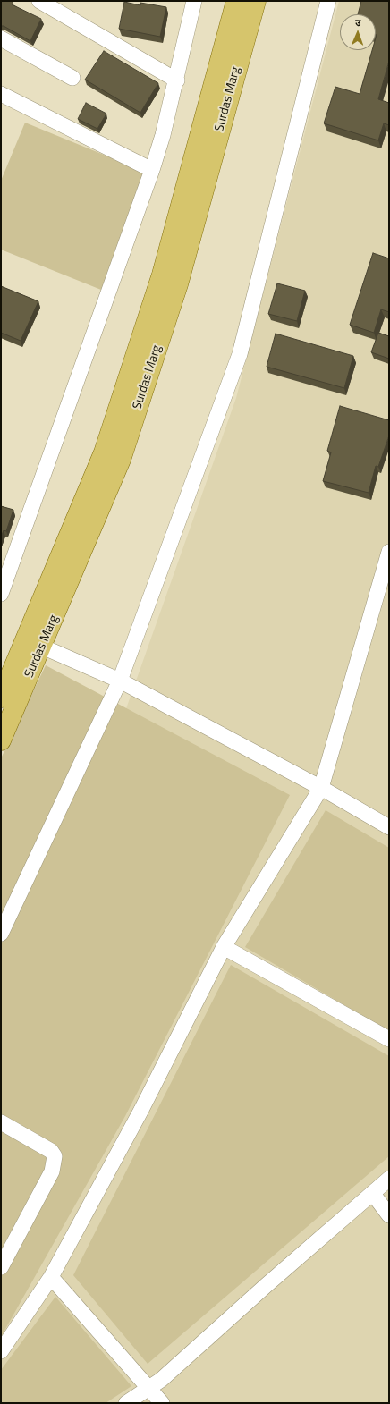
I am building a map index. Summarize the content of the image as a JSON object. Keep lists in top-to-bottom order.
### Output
{
  "streets": {
    "main road": ["Surdas Marg"]
  },
  "north": "top"
}
